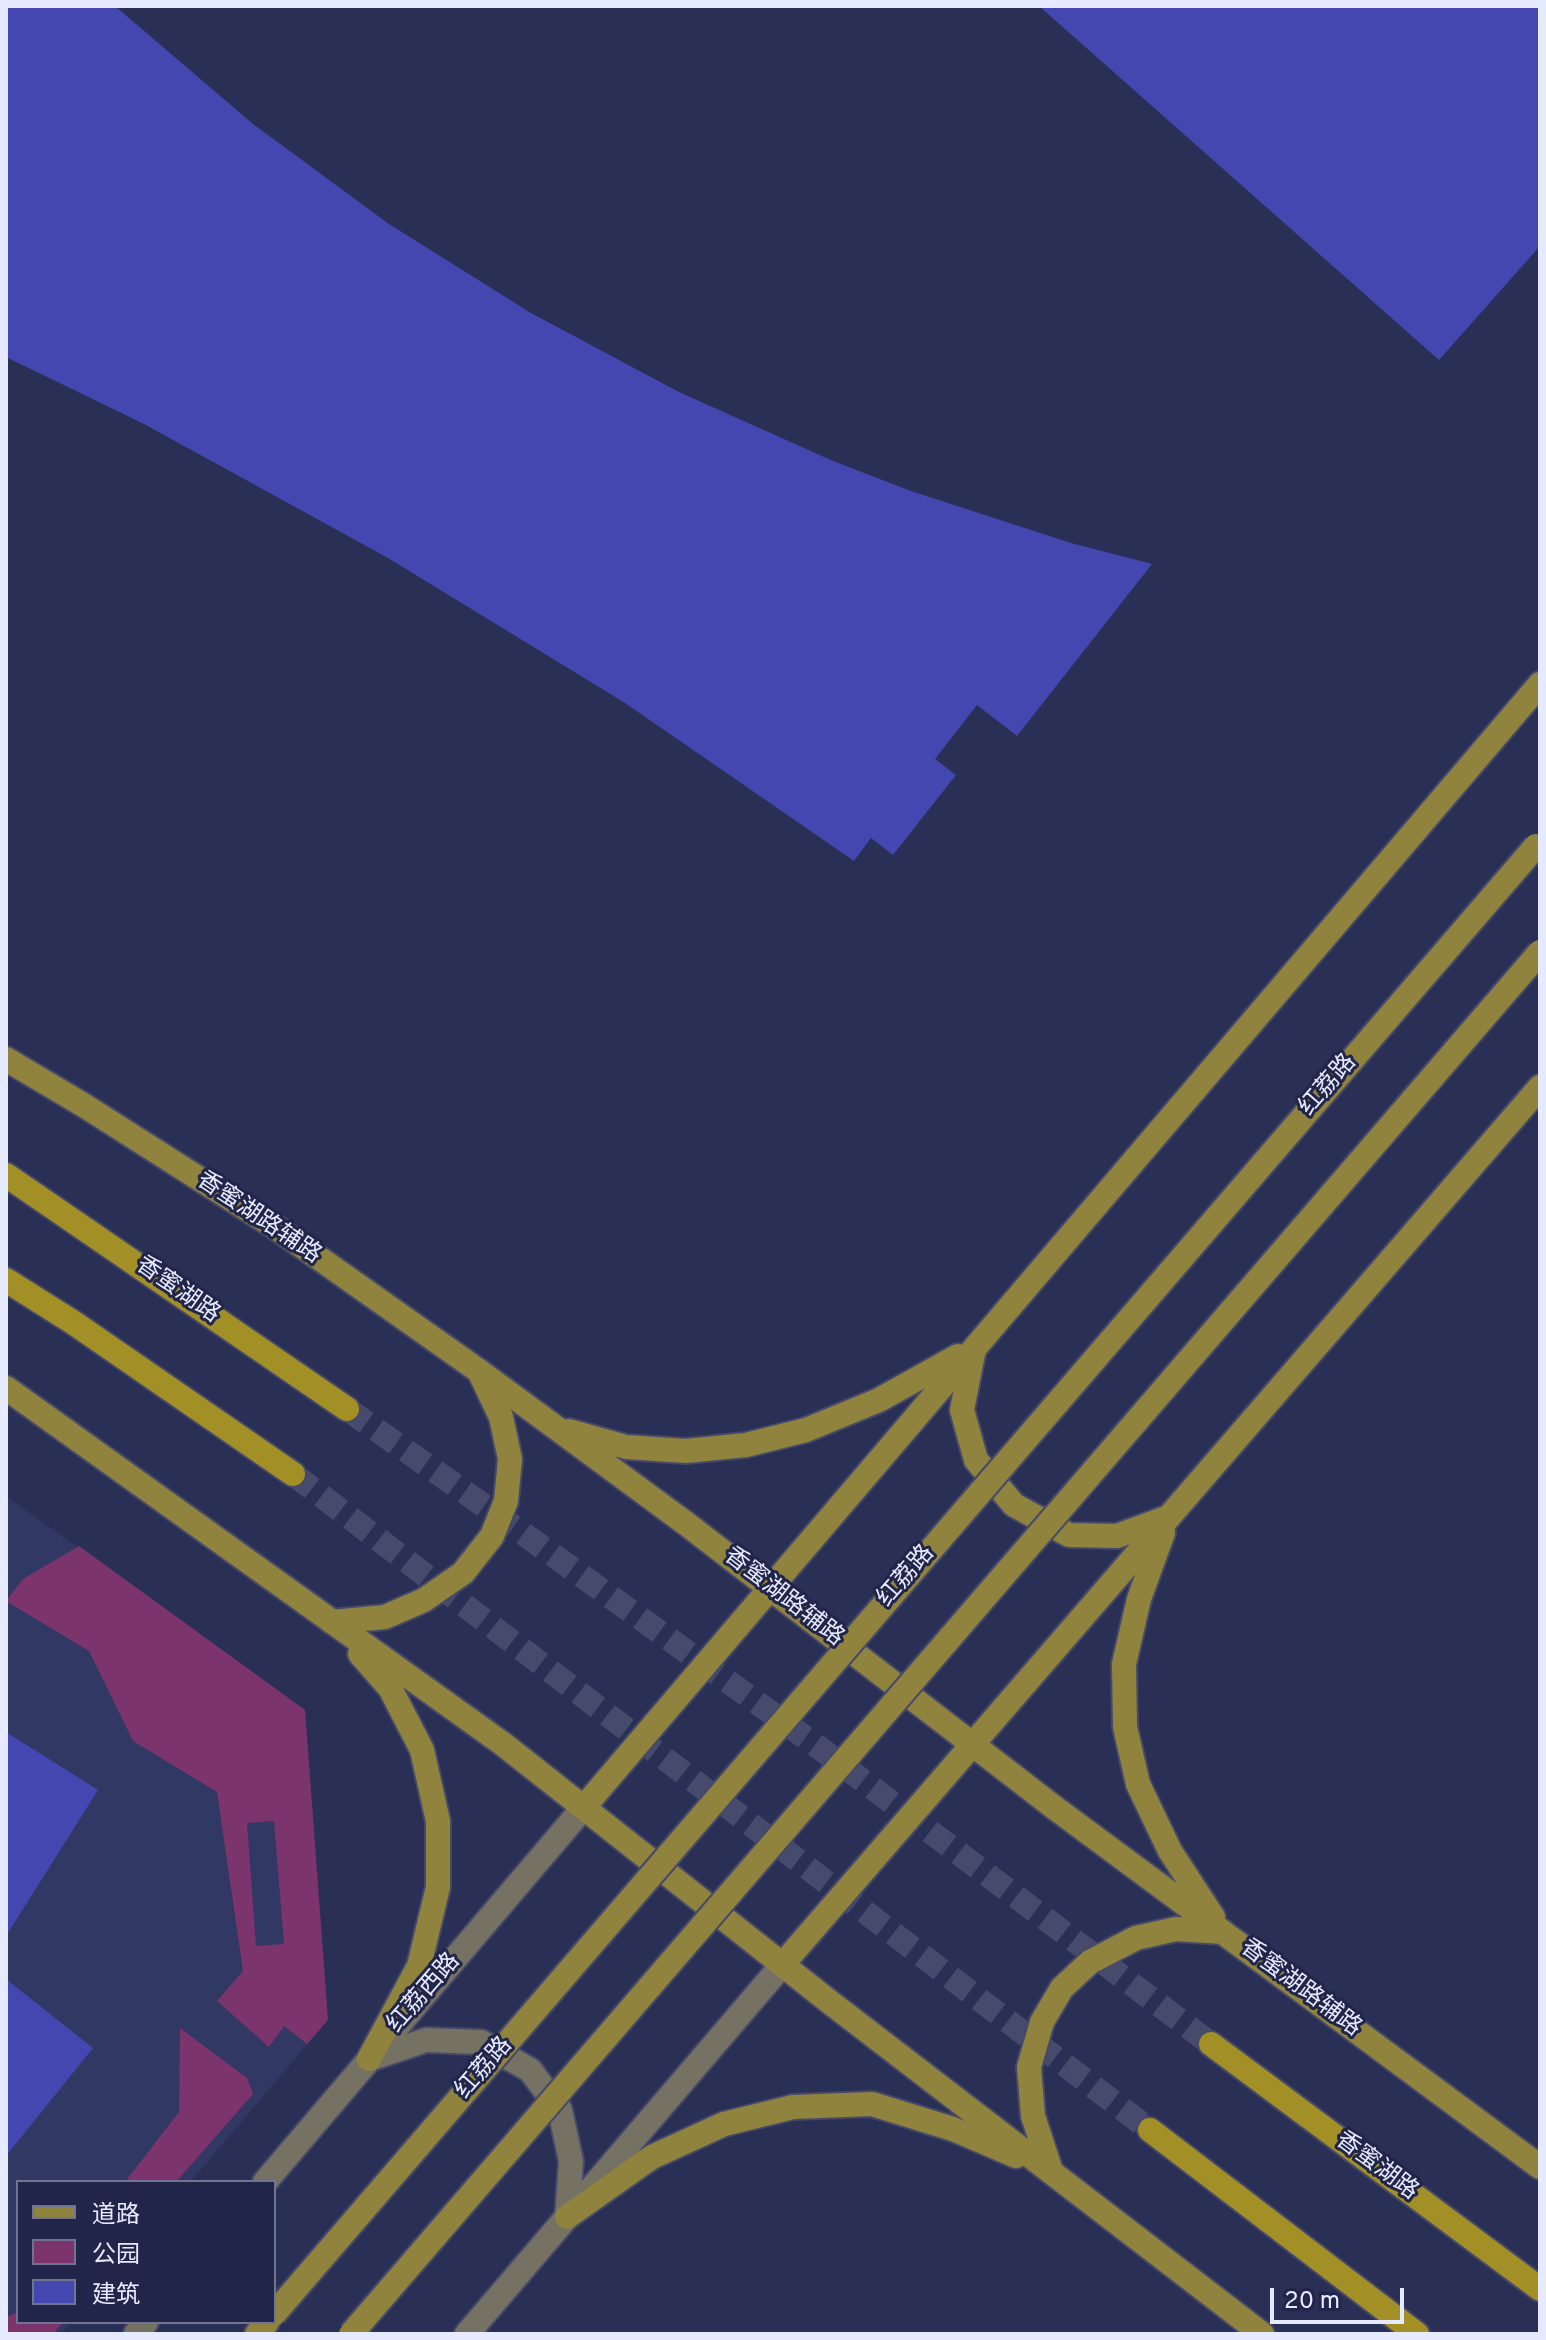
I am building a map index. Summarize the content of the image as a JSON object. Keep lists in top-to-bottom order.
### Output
{
  "streets": {
    "highway": ["香蜜湖路"],
    "main road": ["红荔路", "香蜜湖路辅路", "红荔西路"]
  },
  "legend": ["道路", "公园", "建筑"],
  "scale_bar": "20 m"
}
